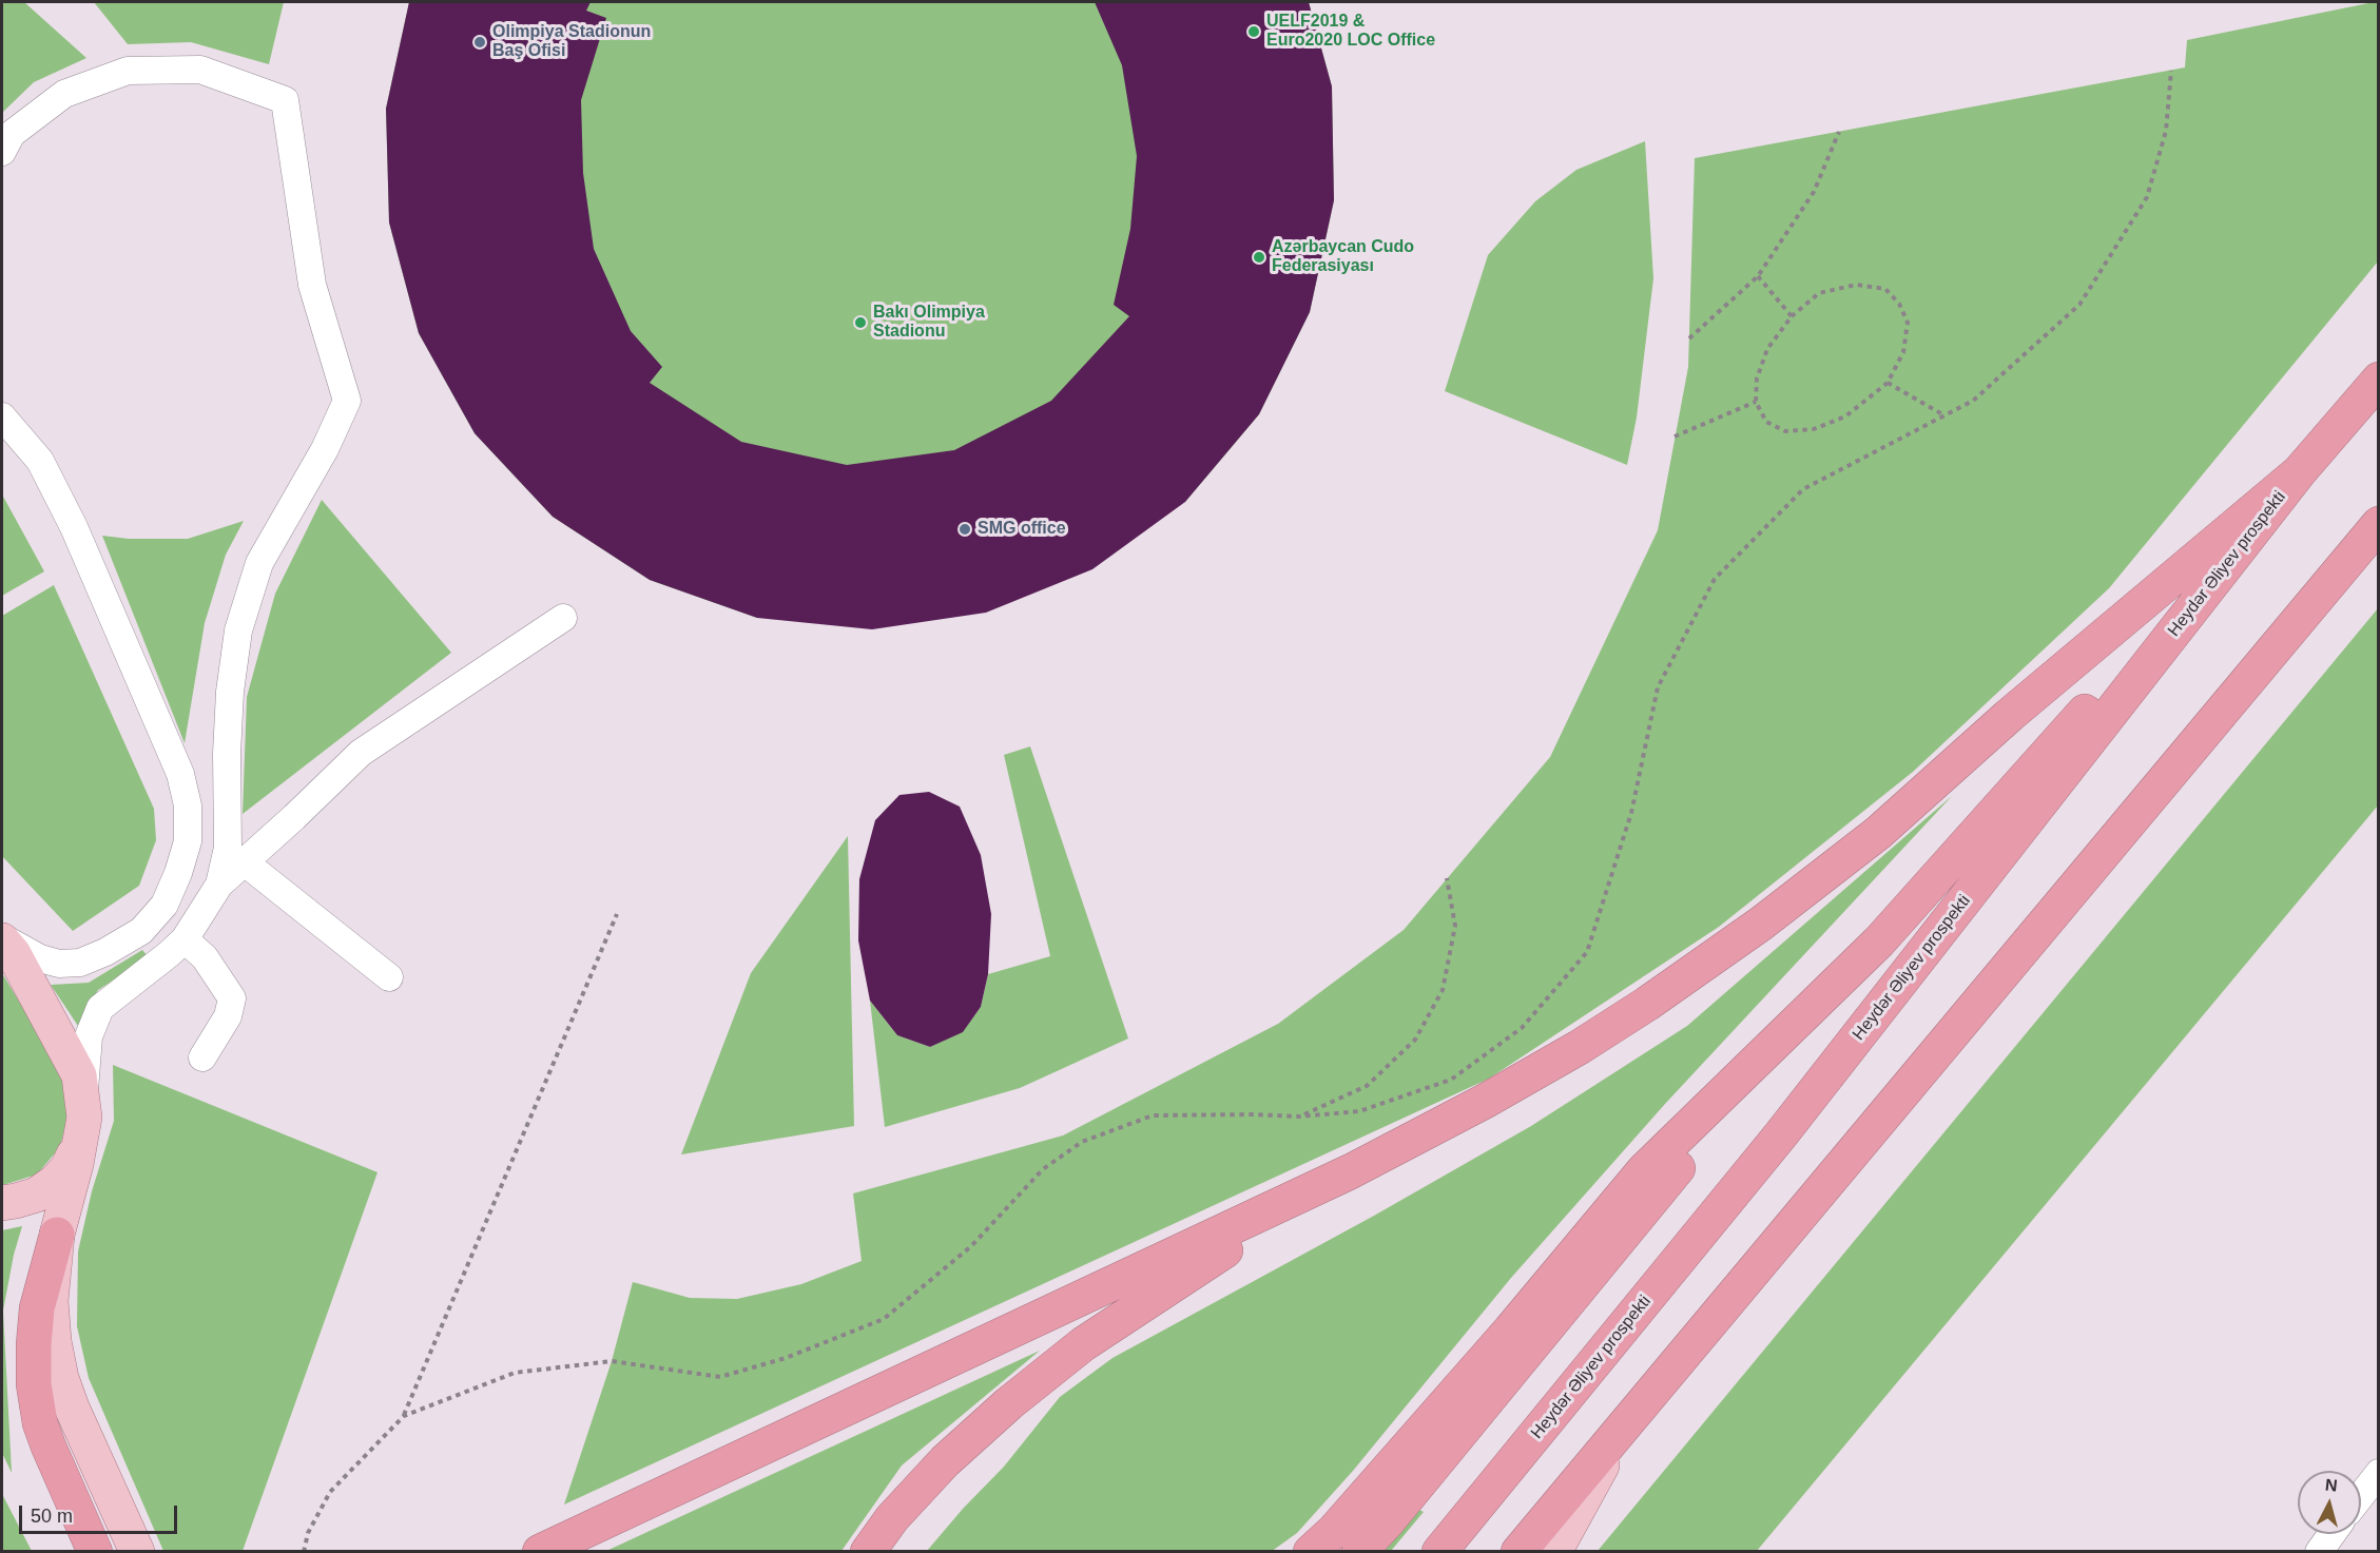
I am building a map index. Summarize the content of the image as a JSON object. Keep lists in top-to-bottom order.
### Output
{
  "streets": {
    "highway": ["Heydər Əliyev prospekti"]
  },
  "places": [
    "UELF2019 & Euro2020 LOC Office",
    "Olimpiya Stadionun Baş Ofisi",
    "Azərbaycan Cudo Federasiyası",
    "Bakı Olimpiya Stadionu",
    "SMG office"
  ],
  "scale_bar": "50 m",
  "north": "top"
}
